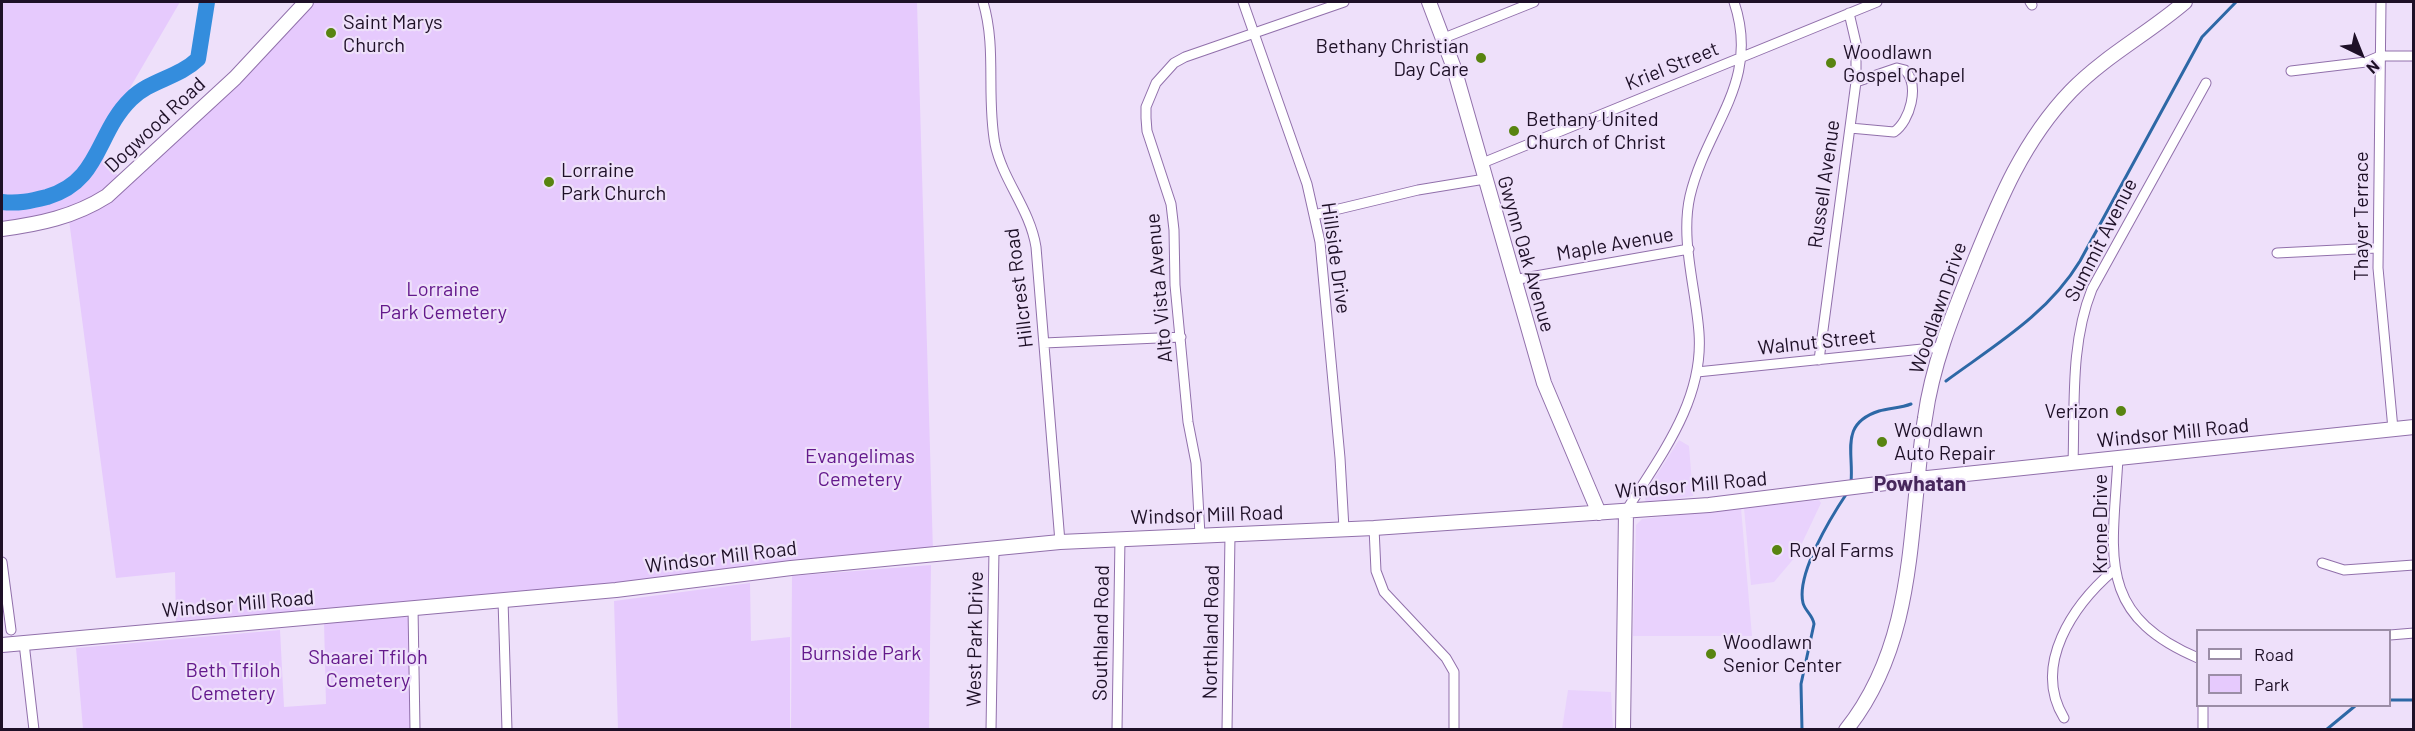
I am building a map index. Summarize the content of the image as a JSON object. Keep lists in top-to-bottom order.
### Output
{
  "streets": {
    "main road": [
      "Dogwood Road",
      "Gwynn Oak Avenue",
      "Woodlawn Drive",
      "Windsor Mill Road"
    ],
    "street": [
      "Kriel Street",
      "Russell Avenue",
      "Thayer Terrace",
      "Summit Avenue",
      "Maple Avenue",
      "Hillside Drive",
      "Hillcrest Road",
      "Alto Vista Avenue",
      "Walnut Street",
      "Krone Drive",
      "Northland Road",
      "Southland Road",
      "West Park Drive"
    ]
  },
  "crossings": [
    ["Kriel Street", "Russell Avenue"],
    ["Kriel Street", "Gwynn Oak Avenue"],
    ["Russell Avenue", "Walnut Street"],
    ["Thayer Terrace", "Windsor Mill Road"],
    ["Summit Avenue", "Windsor Mill Road"],
    ["Maple Avenue", "Gwynn Oak Avenue"],
    ["Gwynn Oak Avenue", "Windsor Mill Road"],
    ["Hillside Drive", "Alto Vista Avenue"],
    ["Hillside Drive", "Windsor Mill Road"],
    ["Hillcrest Road", "Windsor Mill Road"],
    ["Alto Vista Avenue", "Windsor Mill Road"],
    ["Woodlawn Drive", "Walnut Street"],
    ["Woodlawn Drive", "Windsor Mill Road"],
    ["Windsor Mill Road", "Krone Drive"],
    ["Windsor Mill Road", "Northland Road"],
    ["Windsor Mill Road", "Southland Road"],
    ["Windsor Mill Road", "West Park Drive"]
  ],
  "districts": ["Powhatan"],
  "parks": [
    "Lorraine Park Cemetery",
    "Evangelimas Cemetery",
    "Burnside Park",
    "Shaarei Tfiloh Cemetery",
    "Beth Tfiloh Cemetery"
  ],
  "places": [
    "Saint Marys Church",
    "Bethany Christian Day Care",
    "Woodlawn Gospel Chapel",
    "Bethany United Church of Christ",
    "Lorraine Park Church",
    "Verizon",
    "Woodlawn Auto Repair",
    "Royal Farms",
    "Woodlawn Senior Center"
  ],
  "legend": ["Road", "Park"],
  "north": "bottom right"
}
